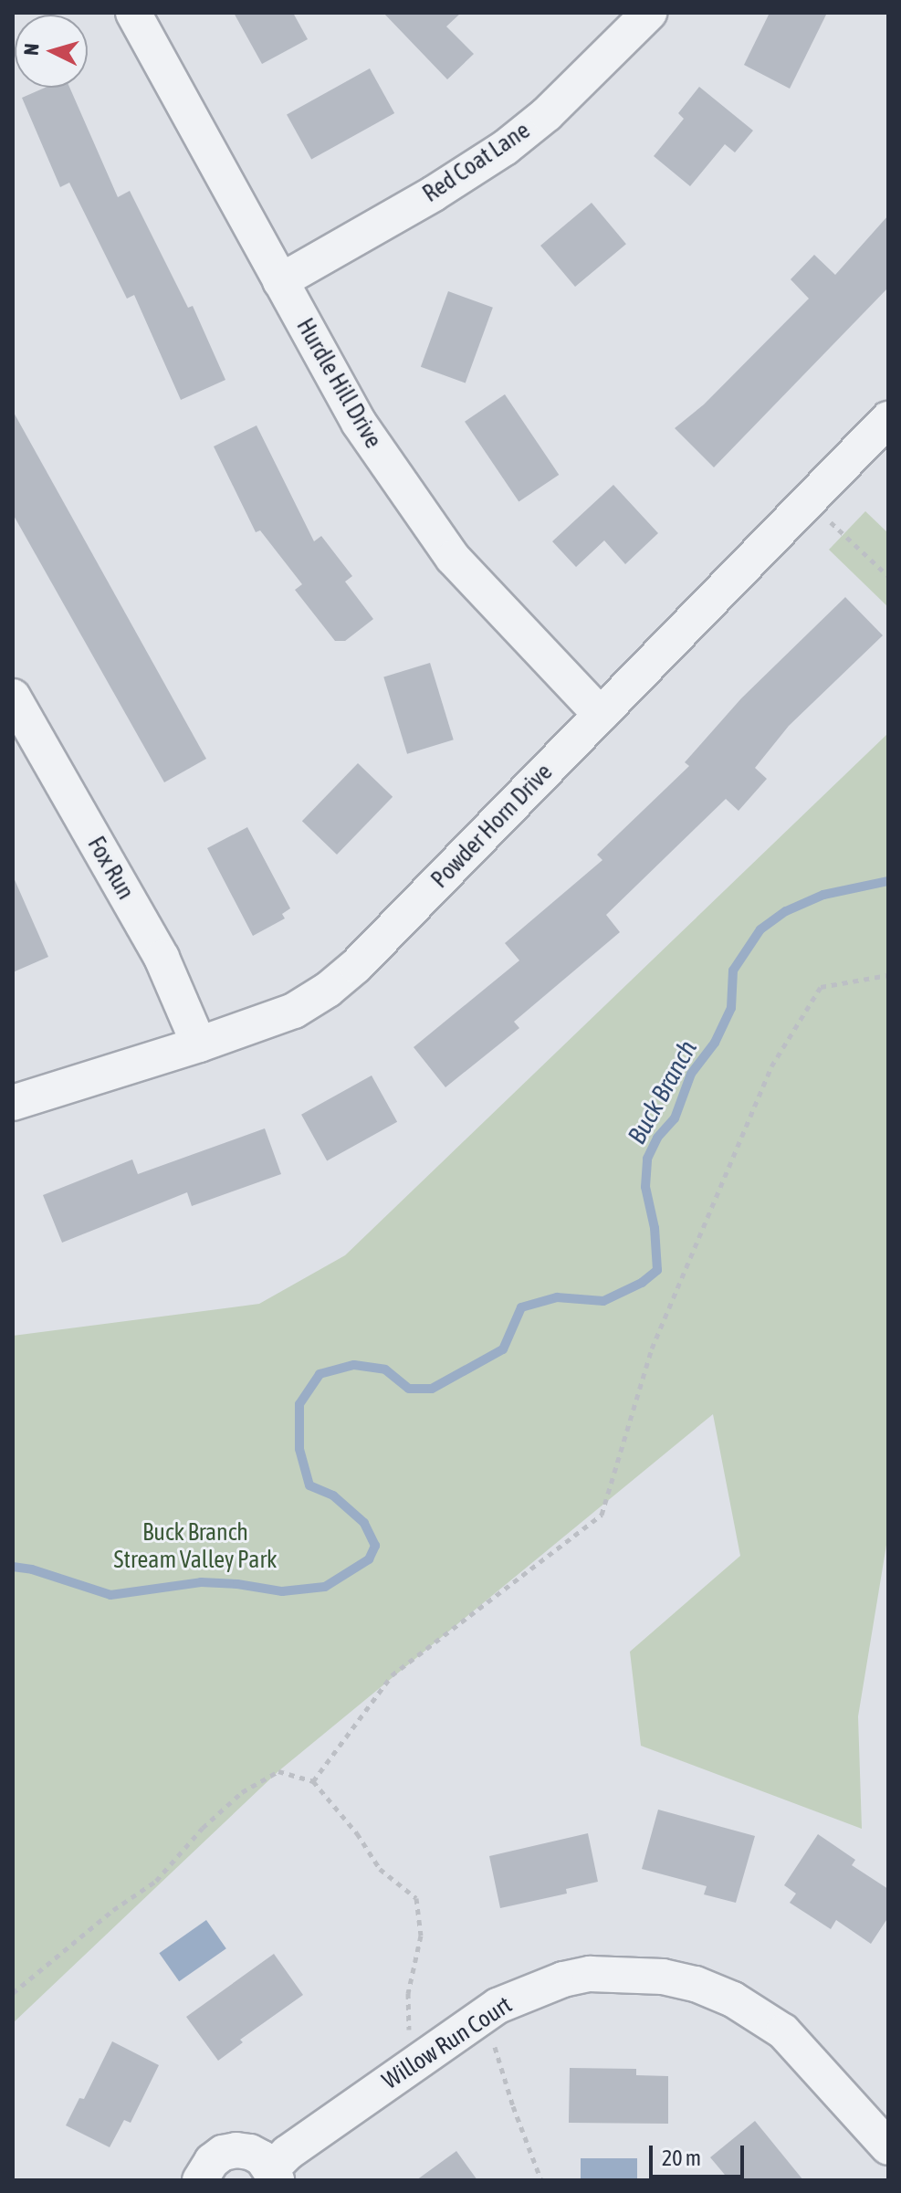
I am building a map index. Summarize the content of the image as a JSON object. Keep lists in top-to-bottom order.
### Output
{
  "streets": {
    "street": [
      "Red Coat Lane",
      "Hurdle Hill Drive",
      "Powder Horn Drive",
      "Fox Run",
      "Willow Run Court"
    ]
  },
  "crossings": [
    ["Red Coat Lane", "Hurdle Hill Drive"],
    ["Hurdle Hill Drive", "Powder Horn Drive"],
    ["Powder Horn Drive", "Fox Run"]
  ],
  "water": ["Buck Branch"],
  "parks": ["Buck Branch Stream Valley Park"],
  "scale_bar": "20 m",
  "north": "left"
}
